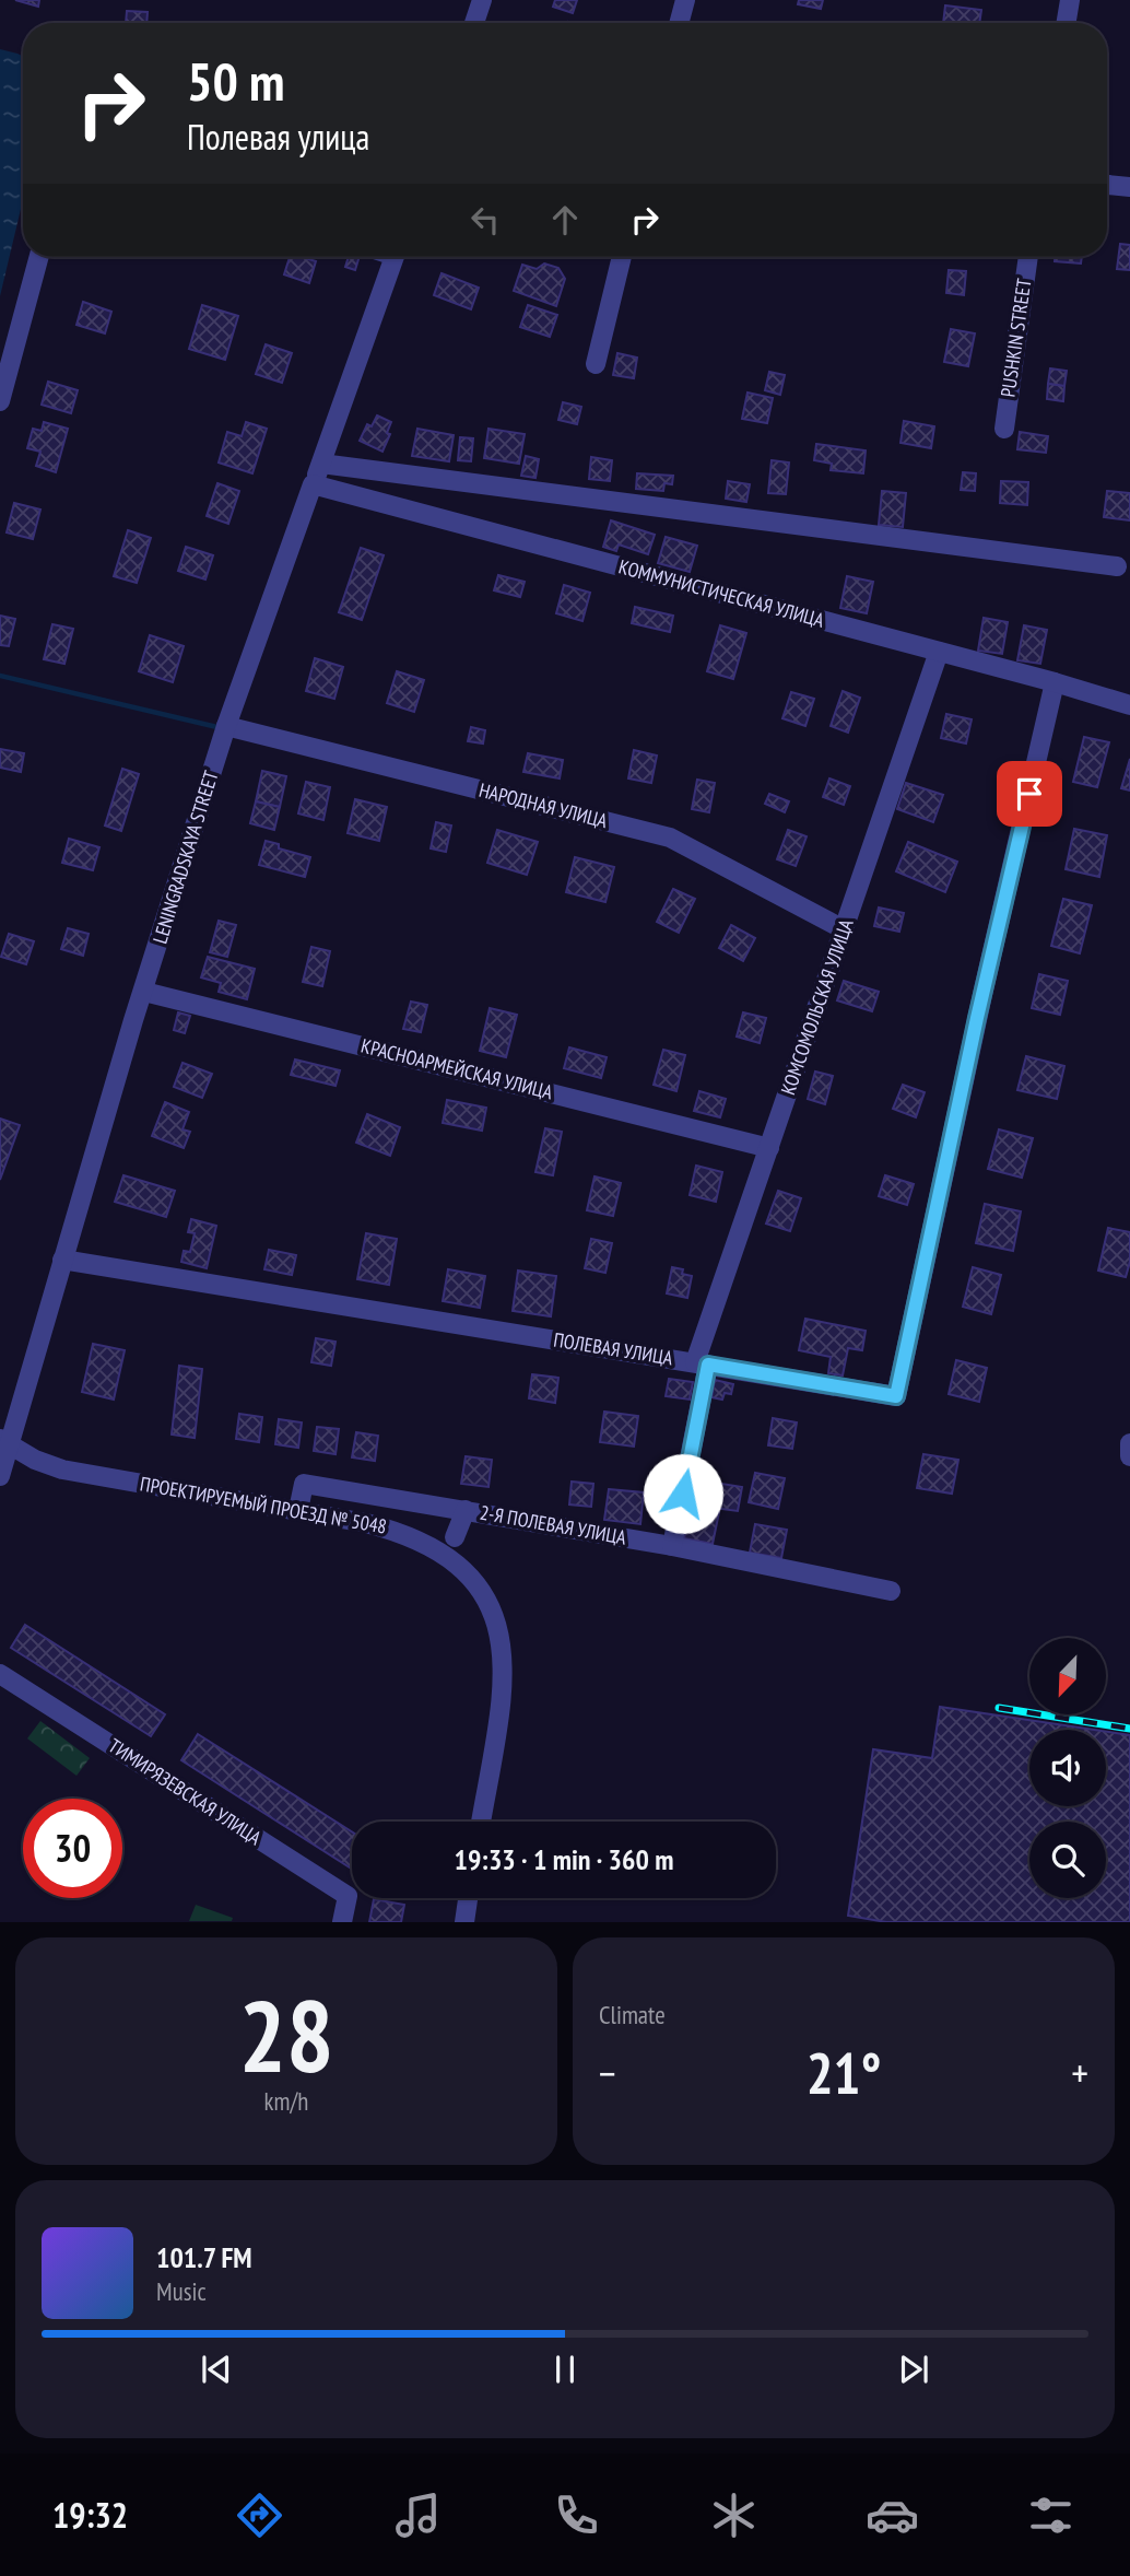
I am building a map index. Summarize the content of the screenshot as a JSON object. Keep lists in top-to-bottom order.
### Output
{
  "streets": {
    "street": [
      "PUSHKIN STREET",
      "КОММУНИСТИЧЕСКАЯ УЛИЦА",
      "НАРОДНАЯ УЛИЦА",
      "LENINGRADSKAYA STREET",
      "КОМСОМОЛЬСКАЯ УЛИЦА",
      "КРАСНОАРМЕЙСКАЯ УЛИЦА",
      "ПОЛЕВАЯ УЛИЦА",
      "ПРОЕКТИРУЕМЫЙ ПРОЕЗД № 5048",
      "2-Я ПОЛЕВАЯ УЛИЦА",
      "ТИМИРЯЗЕВСКАЯ УЛИЦА"
    ]
  },
  "crossings": [
    ["КОММУНИСТИЧЕСКАЯ УЛИЦА", "LENINGRADSKAYA STREET"],
    ["КОММУНИСТИЧЕСКАЯ УЛИЦА", "КОМСОМОЛЬСКАЯ УЛИЦА"],
    ["КОММУНИСТИЧЕСКАЯ УЛИЦА", "ПОЛЕВАЯ УЛИЦА"],
    ["НАРОДНАЯ УЛИЦА", "LENINGRADSKAYA STREET"],
    ["НАРОДНАЯ УЛИЦА", "КОМСОМОЛЬСКАЯ УЛИЦА"],
    ["LENINGRADSKAYA STREET", "КРАСНОАРМЕЙСКАЯ УЛИЦА"],
    ["LENINGRADSKAYA STREET", "ПОЛЕВАЯ УЛИЦА"],
    ["LENINGRADSKAYA STREET", "ПРОЕКТИРУЕМЫЙ ПРОЕЗД № 5048"],
    ["КОМСОМОЛЬСКАЯ УЛИЦА", "КРАСНОАРМЕЙСКАЯ УЛИЦА"],
    ["КОМСОМОЛЬСКАЯ УЛИЦА", "ПОЛЕВАЯ УЛИЦА"],
    ["КОМСОМОЛЬСКАЯ УЛИЦА", "2-Я ПОЛЕВАЯ УЛИЦА"],
    ["ПРОЕКТИРУЕМЫЙ ПРОЕЗД № 5048", "2-Я ПОЛЕВАЯ УЛИЦА"]
  ],
  "north": "bottom left",
  "page": {
    "turn": ["50 m", "Полевая улица"],
    "limit": "30",
    "trip": "19:33 · 1 min · 360 m",
    "tile": [
      ["28", "km/h"],
      "Climate"
    ],
    "heat": ["−", "21°", "+"],
    "song": ["101.7 FM", "Music"],
    "tabs": "19:32"
  }
}
